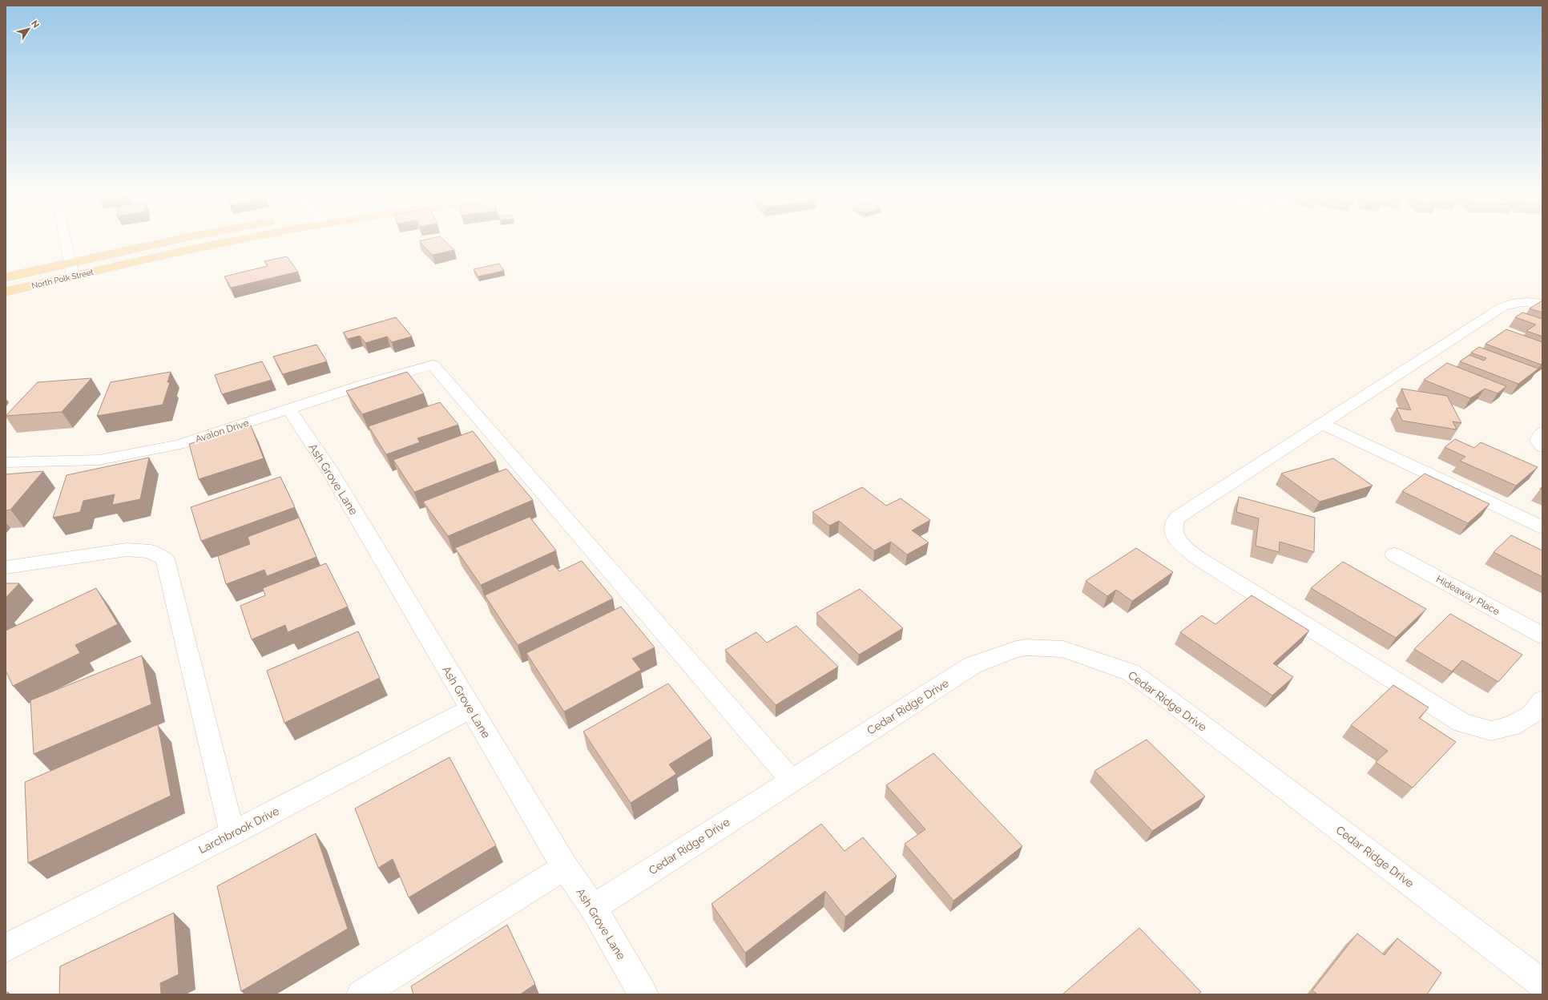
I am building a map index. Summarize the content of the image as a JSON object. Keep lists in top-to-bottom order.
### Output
{
  "streets": {
    "main road": ["North Polk Street"],
    "street": [
      "Avalon Drive",
      "Ash Grove Lane",
      "Hideaway Place",
      "Cedar Ridge Drive",
      "Larchbrook Drive"
    ]
  },
  "crossings": [
    ["Avalon Drive", "Ash Grove Lane"],
    ["Avalon Drive", "Cedar Ridge Drive"],
    ["Ash Grove Lane", "Cedar Ridge Drive"],
    ["Ash Grove Lane", "Larchbrook Drive"]
  ],
  "north": "top right"
}
